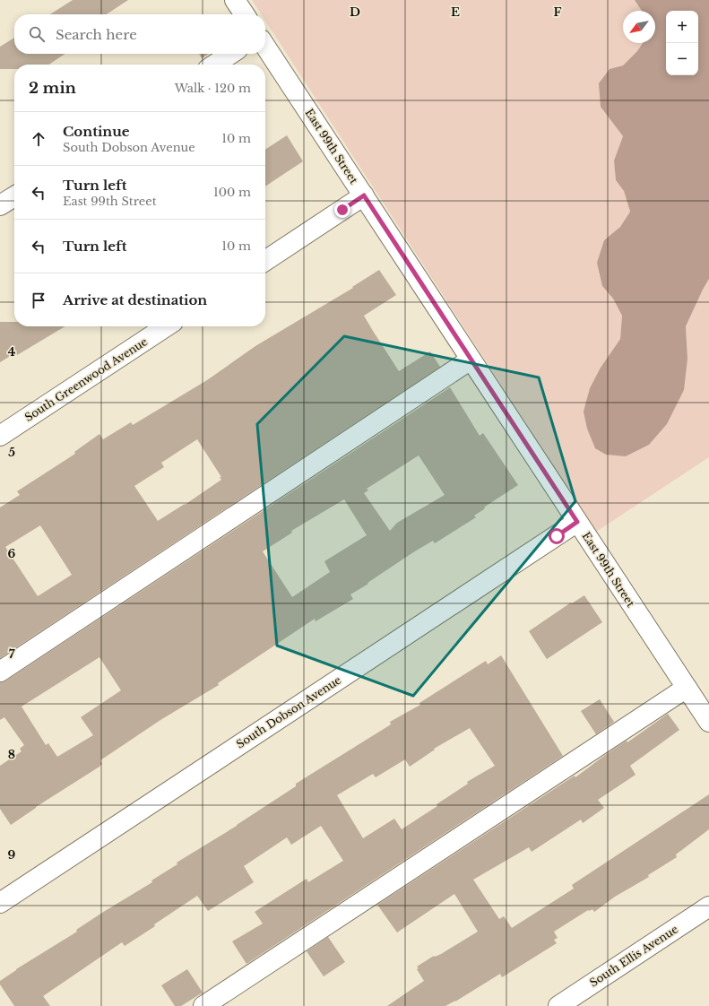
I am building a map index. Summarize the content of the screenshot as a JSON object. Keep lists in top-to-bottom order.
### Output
{
  "streets": {
    "street": [
      "East 99th Street",
      "South Greenwood Avenue",
      "South Dobson Avenue",
      "South Ellis Avenue"
    ]
  },
  "crossings": [
    ["East 99th Street", "South Dobson Avenue"]
  ],
  "north": "bottom left",
  "page": {
    "map_buttons": ["+", "−"],
    "search": "Search here",
    "heading": ["2 min", "Walk · 120 m"],
    "list": [
      ["Continue", "South Dobson Avenue", "10 m"],
      ["Turn left", "East 99th Street", "100 m"],
      ["Turn left", "10 m"],
      "Arrive at destination"
    ]
  },
  "grid": {
    "columns": ["D", "E", "F"],
    "rows": [
      "4",
      "5",
      "6",
      "7",
      "8",
      "9"
    ]
  }
}
